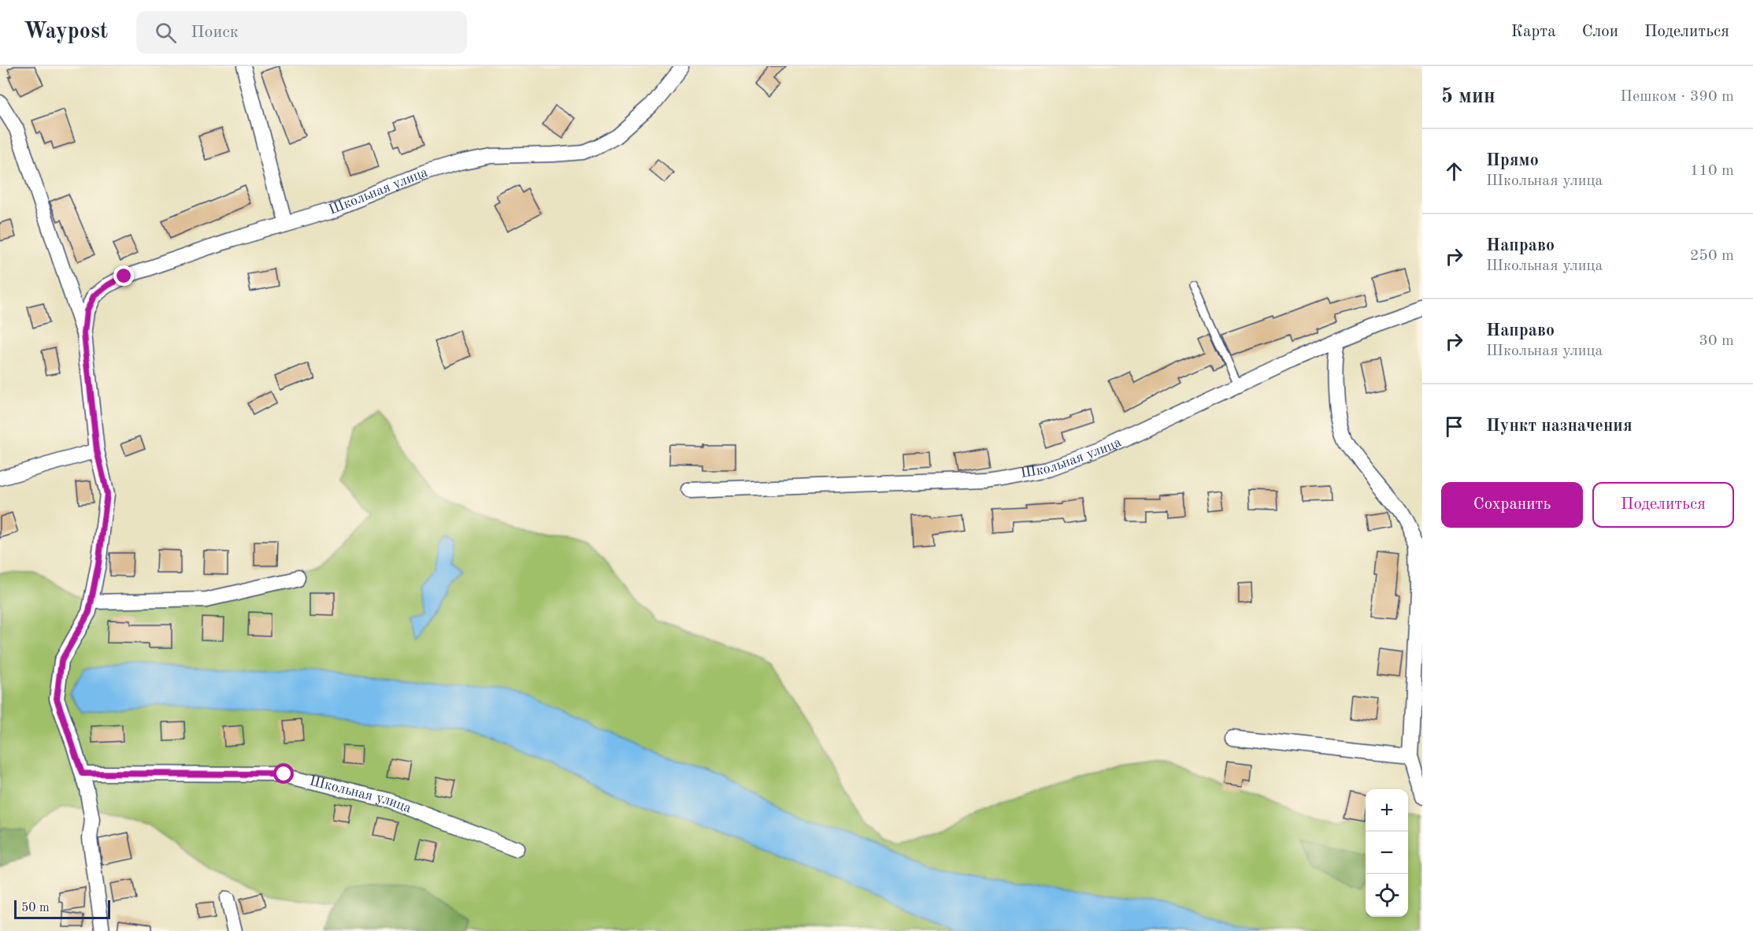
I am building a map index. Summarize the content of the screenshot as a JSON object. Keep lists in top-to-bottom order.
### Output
{
  "streets": {
    "street": ["Школьная улица"]
  },
  "scale_bar": "50 m",
  "page": {
    "header": "Waypost",
    "search": "Поиск",
    "nav": ["Карта", "Слои", "Поделиться"],
    "heading": ["5 мин", "Пешком · 390 m"],
    "list": [
      ["Прямо", "Школьная улица", "110 m"],
      ["Направо", "Школьная улица", "250 m"],
      ["Направо", "Школьная улица", "30 m"],
      "Пункт назначения"
    ],
    "buttons": ["Сохранить", "Поделиться"],
    "map_buttons": ["+", "−"],
    "scale": "50 m"
  }
}
